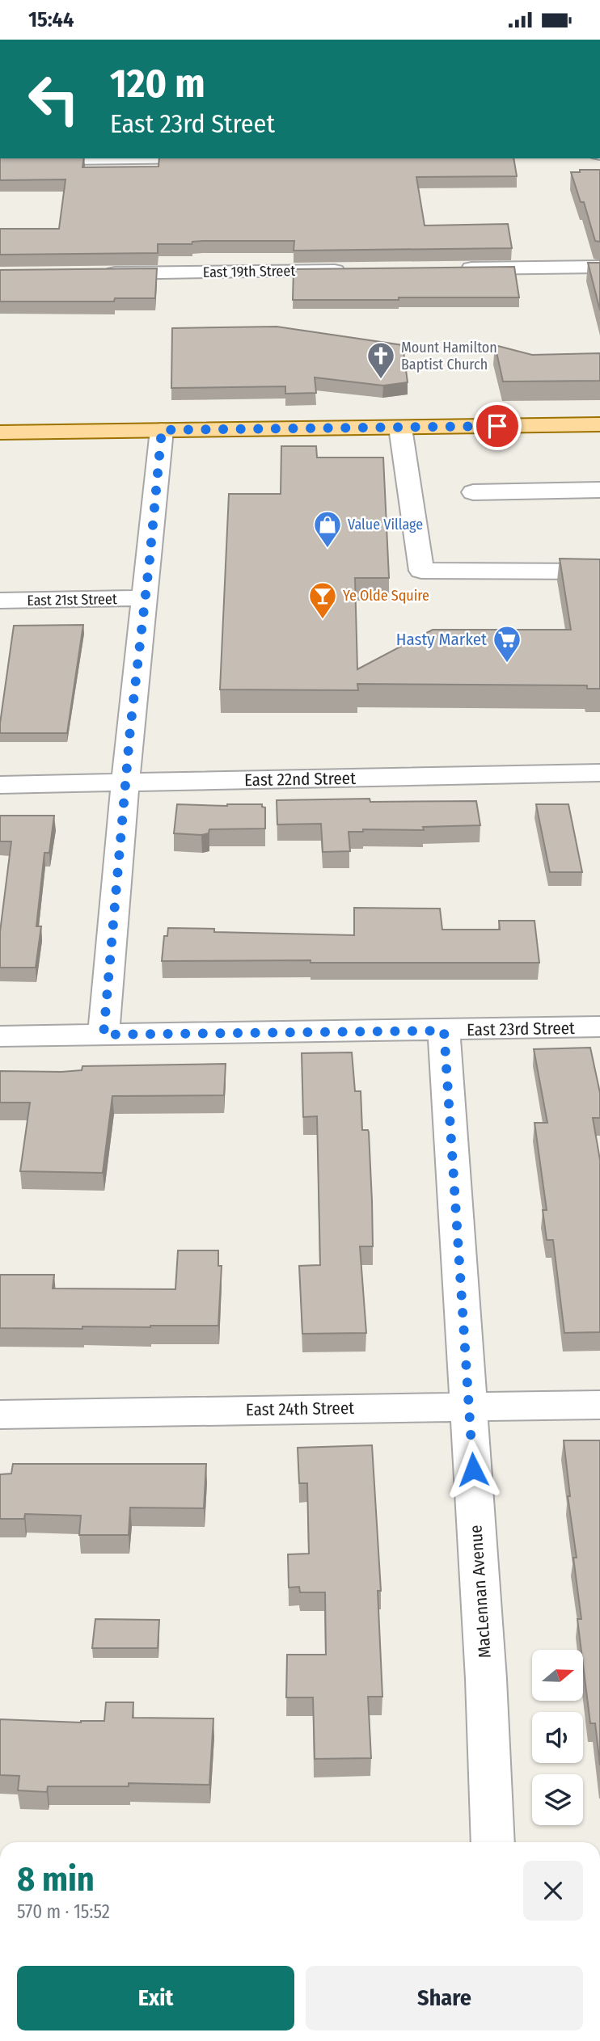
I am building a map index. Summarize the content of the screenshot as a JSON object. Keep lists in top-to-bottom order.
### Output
{
  "streets": {
    "street": [
      "East 19th Street",
      "East 21st Street",
      "East 22nd Street",
      "East 23rd Street",
      "East 24th Street",
      "MacLennan Avenue"
    ]
  },
  "crossings": [
    ["East 23rd Street", "MacLennan Avenue"],
    ["East 24th Street", "MacLennan Avenue"]
  ],
  "places": {
    "church": ["Mount Hamilton Baptist Church"],
    "shop": ["Value Village"],
    "bar": ["Ye Olde Squire"],
    "supermarket": ["Hasty Market"]
  },
  "north": "right",
  "page": {
    "status": "15:44",
    "turn": ["120 m", "East 23rd Street"],
    "heading": ["8 min", "570 m · 15:52"],
    "buttons": ["Exit", "Share"]
  }
}
